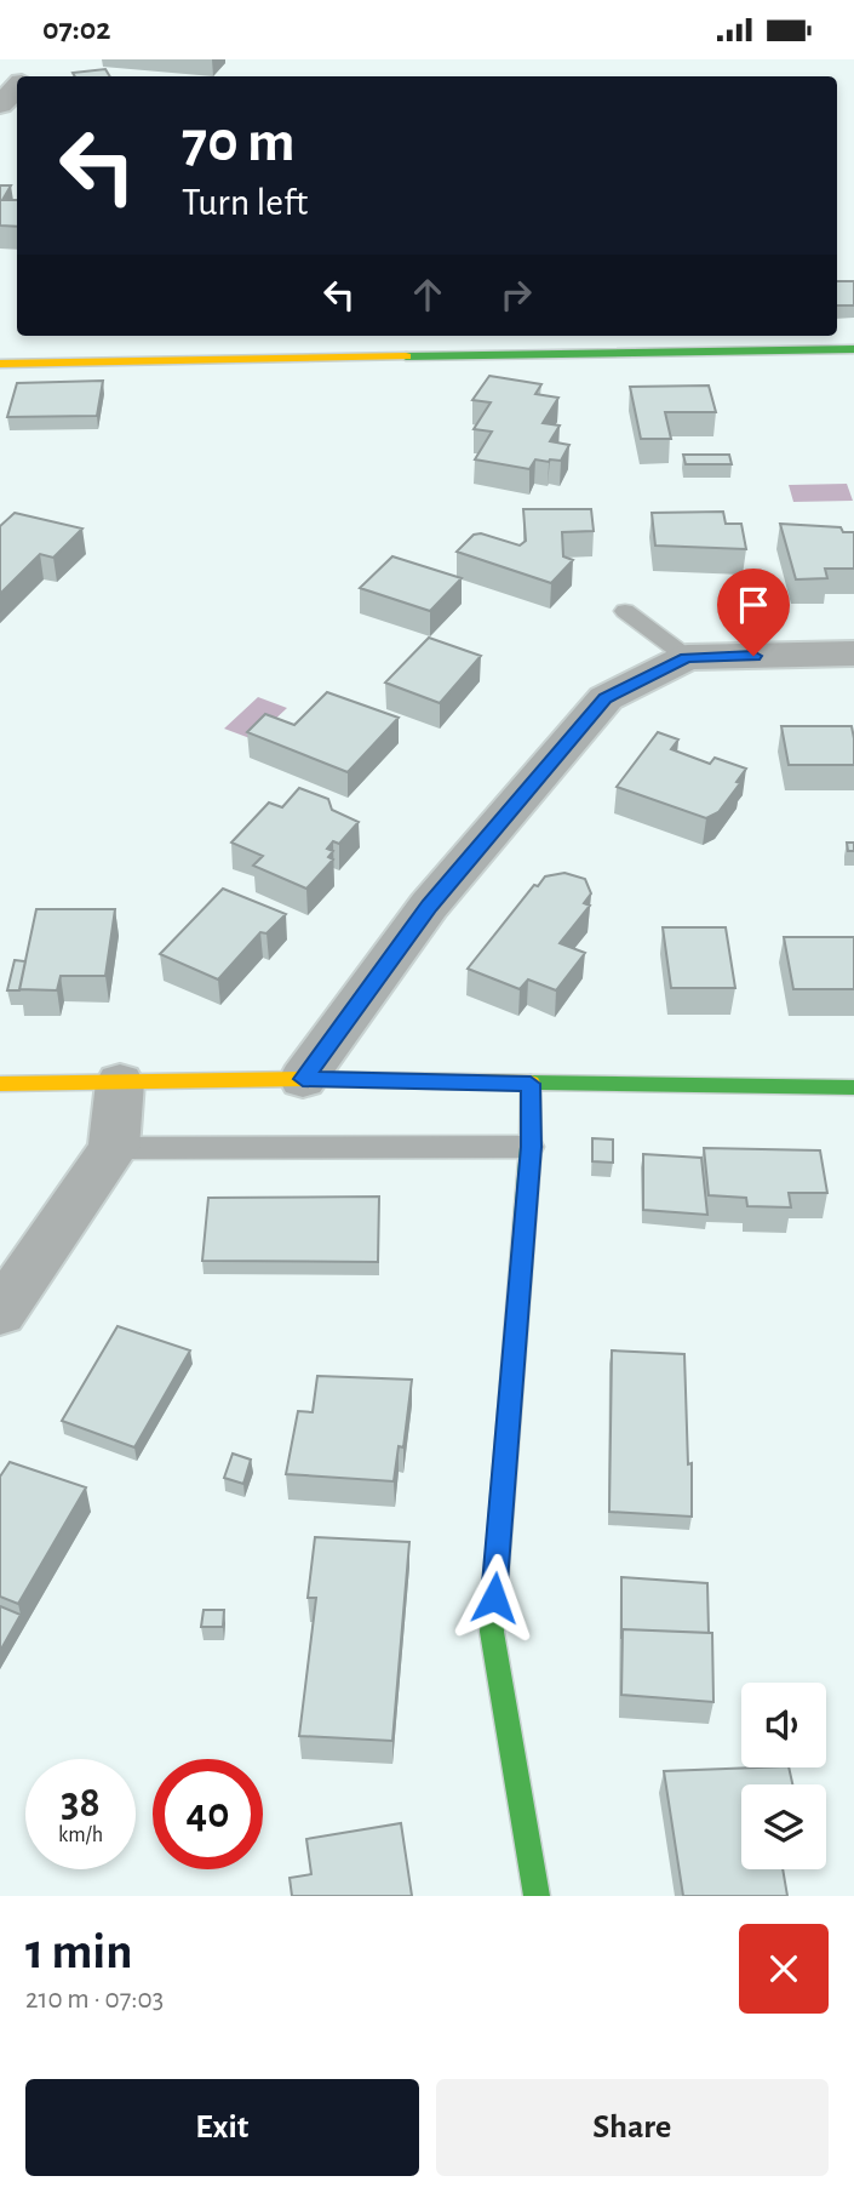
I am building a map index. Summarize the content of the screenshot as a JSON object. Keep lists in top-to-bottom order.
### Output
{
  "page": {
    "status": "07:02",
    "turn": ["70 m", "Turn left"],
    "speed": "38 km/h",
    "limit": "40",
    "heading": ["1 min", "210 m · 07:03"],
    "buttons": ["Exit", "Share"]
  }
}
